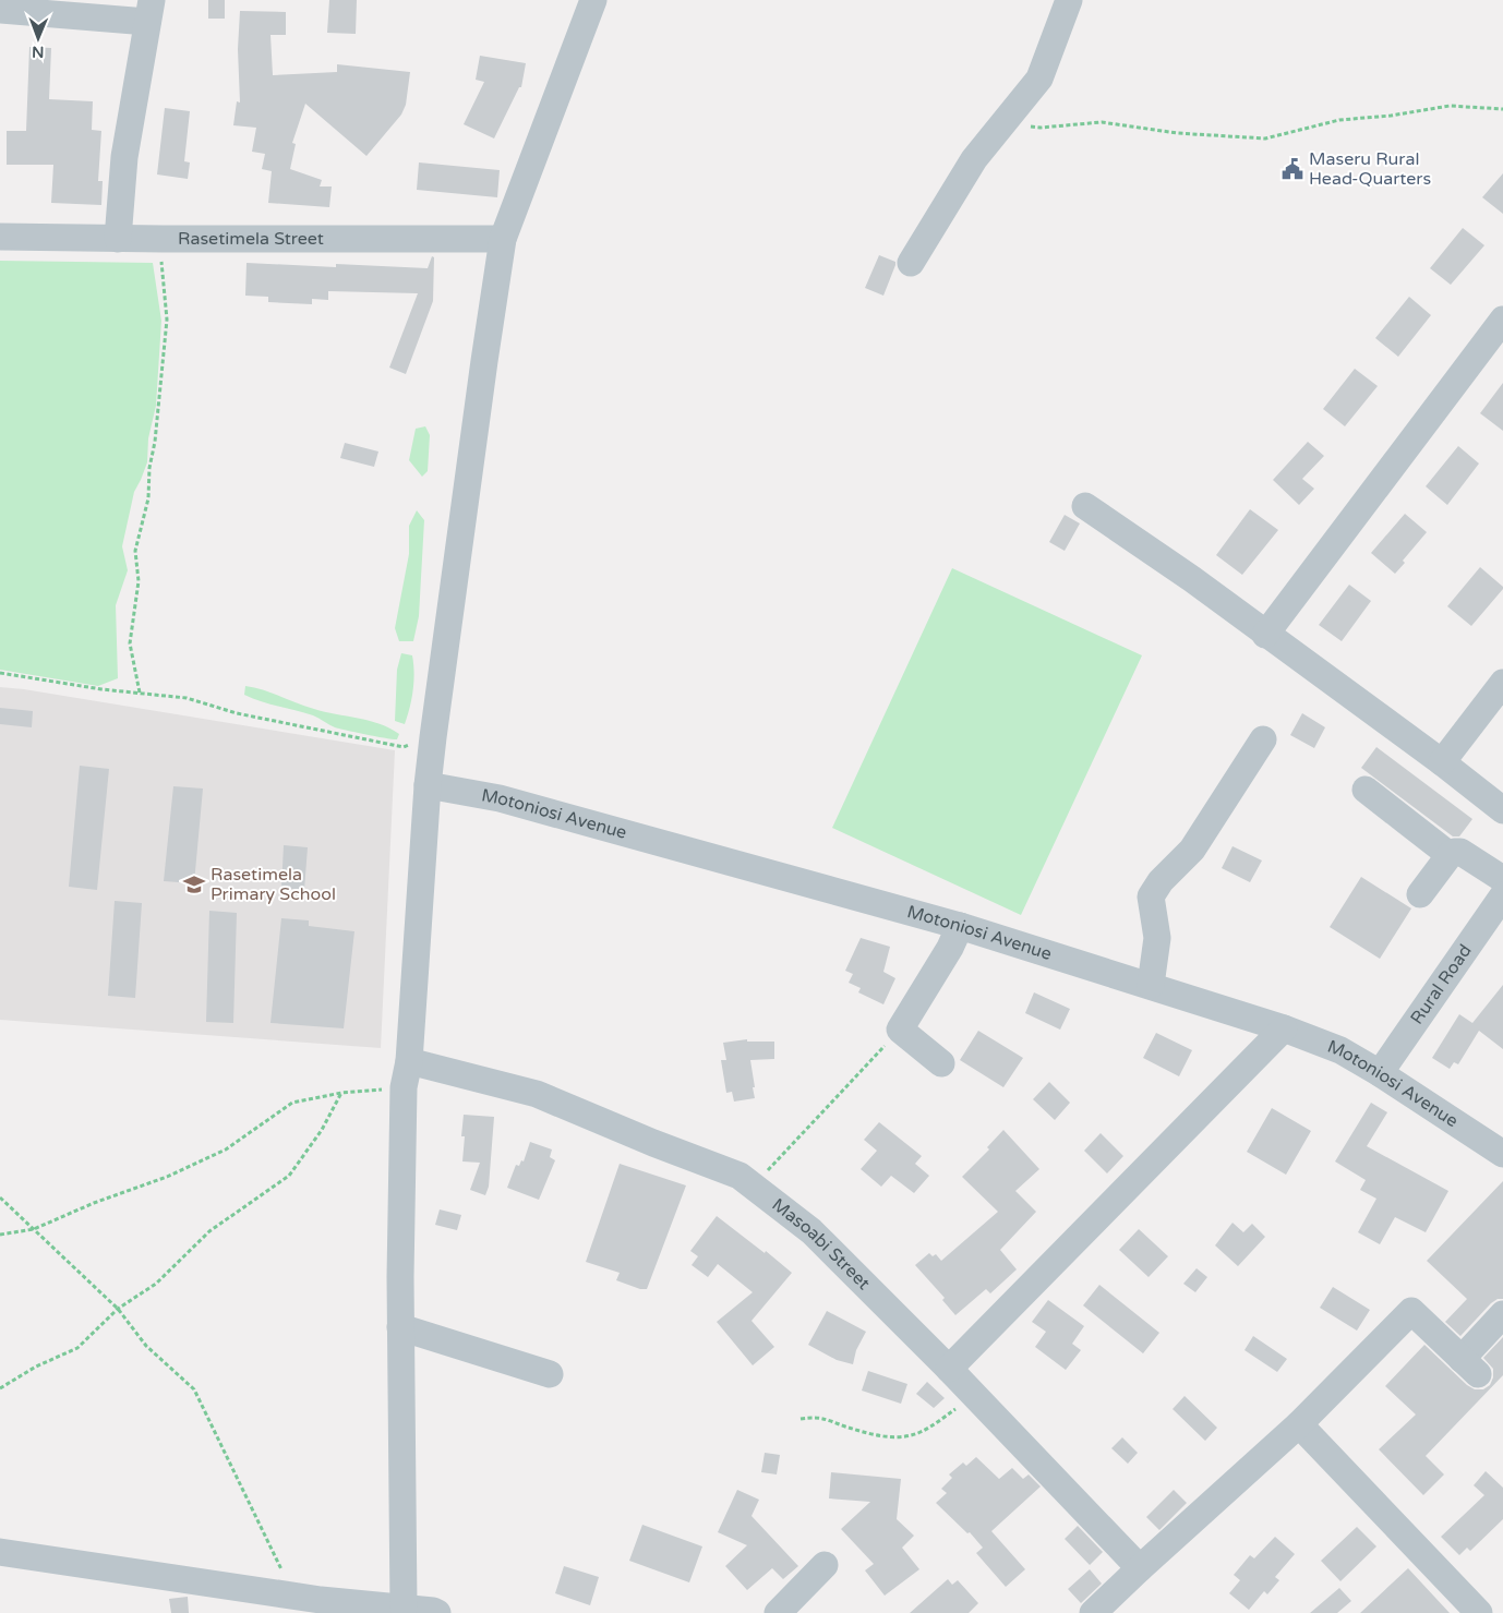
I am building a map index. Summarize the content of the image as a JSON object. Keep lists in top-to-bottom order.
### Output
{
  "streets": {
    "street": [
      "Rasetimela Street",
      "Motoniosi Avenue",
      "Rural Road",
      "Masoabi Street"
    ]
  },
  "crossings": [
    ["Motoniosi Avenue", "Rural Road"]
  ],
  "places": {
    "public building": ["Maseru Rural Head-Quarters"],
    "school or university": ["Rasetimela Primary School"]
  },
  "north": "bottom"
}
